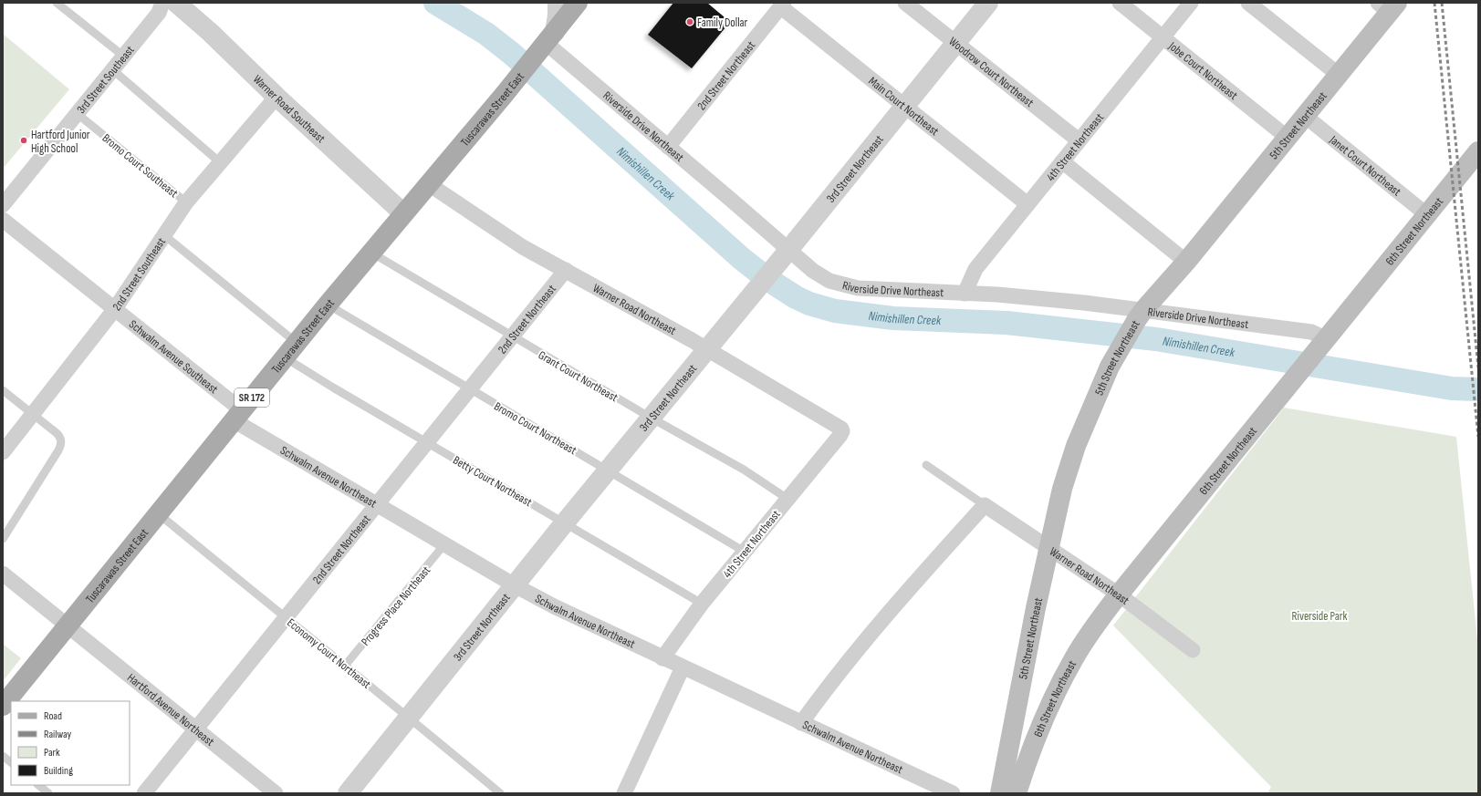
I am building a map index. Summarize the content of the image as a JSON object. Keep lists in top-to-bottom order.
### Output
{
  "streets": {
    "main road": [
      "Tuscarawas Street East",
      "5th Street Northeast",
      "6th Street Northeast",
      "SR 172"
    ],
    "street": [
      "Jobe Court Northeast",
      "Woodrow Court Northeast",
      "2nd Street Northeast",
      "3rd Street Southeast",
      "Main Court Northeast",
      "Warner Road Southeast",
      "Riverside Drive Northeast",
      "4th Street Northeast",
      "Janet Court Northeast",
      "3rd Street Northeast",
      "2nd Street Southeast",
      "Warner Road Northeast",
      "Schwalm Avenue Southeast",
      "Schwalm Avenue Northeast",
      "Hartford Avenue Northeast"
    ],
    "lane": [
      "Bromo Court Southeast",
      "Grant Court Northeast",
      "Bromo Court Northeast",
      "Betty Court Northeast",
      "Progress Place Northeast",
      "Economy Court Northeast"
    ]
  },
  "crossings": [
    ["Jobe Court Northeast", "5th Street Northeast"],
    ["Jobe Court Northeast", "4th Street Northeast"],
    ["Woodrow Court Northeast", "4th Street Northeast"],
    ["Woodrow Court Northeast", "3rd Street Northeast"],
    ["2nd Street Northeast", "Main Court Northeast"],
    ["2nd Street Northeast", "Riverside Drive Northeast"],
    ["2nd Street Northeast", "Warner Road Northeast"],
    ["2nd Street Northeast", "Grant Court Northeast"],
    ["2nd Street Northeast", "Bromo Court Northeast"],
    ["2nd Street Northeast", "Schwalm Avenue Northeast"],
    ["2nd Street Northeast", "Betty Court Northeast"],
    ["2nd Street Northeast", "Economy Court Northeast"],
    ["2nd Street Northeast", "Hartford Avenue Northeast"],
    ["3rd Street Southeast", "Bromo Court Southeast"],
    ["Main Court Northeast", "4th Street Northeast"],
    ["Main Court Northeast", "3rd Street Northeast"],
    ["Warner Road Southeast", "Tuscarawas Street East"],
    ["Warner Road Southeast", "2nd Street Southeast"],
    ["Tuscarawas Street East", "Riverside Drive Northeast"],
    ["Tuscarawas Street East", "Warner Road Northeast"],
    ["Tuscarawas Street East", "Schwalm Avenue Southeast"],
    ["Tuscarawas Street East", "Grant Court Northeast"],
    ["Tuscarawas Street East", "Bromo Court Northeast"],
    ["Tuscarawas Street East", "Schwalm Avenue Northeast"],
    ["Tuscarawas Street East", "Betty Court Northeast"],
    ["Tuscarawas Street East", "Economy Court Northeast"],
    ["Tuscarawas Street East", "Hartford Avenue Northeast"],
    ["5th Street Northeast", "Riverside Drive Northeast"],
    ["5th Street Northeast", "Janet Court Northeast"],
    ["5th Street Northeast", "Warner Road Northeast"],
    ["Riverside Drive Northeast", "4th Street Northeast"],
    ["Riverside Drive Northeast", "3rd Street Northeast"],
    ["Riverside Drive Northeast", "6th Street Northeast"],
    ["4th Street Northeast", "Warner Road Northeast"],
    ["4th Street Northeast", "Grant Court Northeast"],
    ["4th Street Northeast", "Bromo Court Northeast"],
    ["4th Street Northeast", "Schwalm Avenue Northeast"],
    ["4th Street Northeast", "Betty Court Northeast"],
    ["Bromo Court Southeast", "2nd Street Southeast"],
    ["Janet Court Northeast", "6th Street Northeast"],
    ["3rd Street Northeast", "Warner Road Northeast"],
    ["3rd Street Northeast", "Grant Court Northeast"],
    ["3rd Street Northeast", "Bromo Court Northeast"],
    ["3rd Street Northeast", "Schwalm Avenue Northeast"],
    ["3rd Street Northeast", "Betty Court Northeast"],
    ["3rd Street Northeast", "Economy Court Northeast"],
    ["6th Street Northeast", "Warner Road Northeast"],
    ["2nd Street Southeast", "Schwalm Avenue Southeast"],
    ["2nd Street Southeast", "Betty Court Northeast"],
    ["Schwalm Avenue Southeast", "Schwalm Avenue Northeast"],
    ["Schwalm Avenue Northeast", "Progress Place Northeast"],
    ["Progress Place Northeast", "Economy Court Northeast"]
  ],
  "water": ["Nimishillen Creek"],
  "parks": ["Riverside Park"],
  "places": ["Family Dollar", "Hartford Junior High School"],
  "legend": [
    "Road",
    "Railway",
    "Park",
    "Building"
  ]
}
